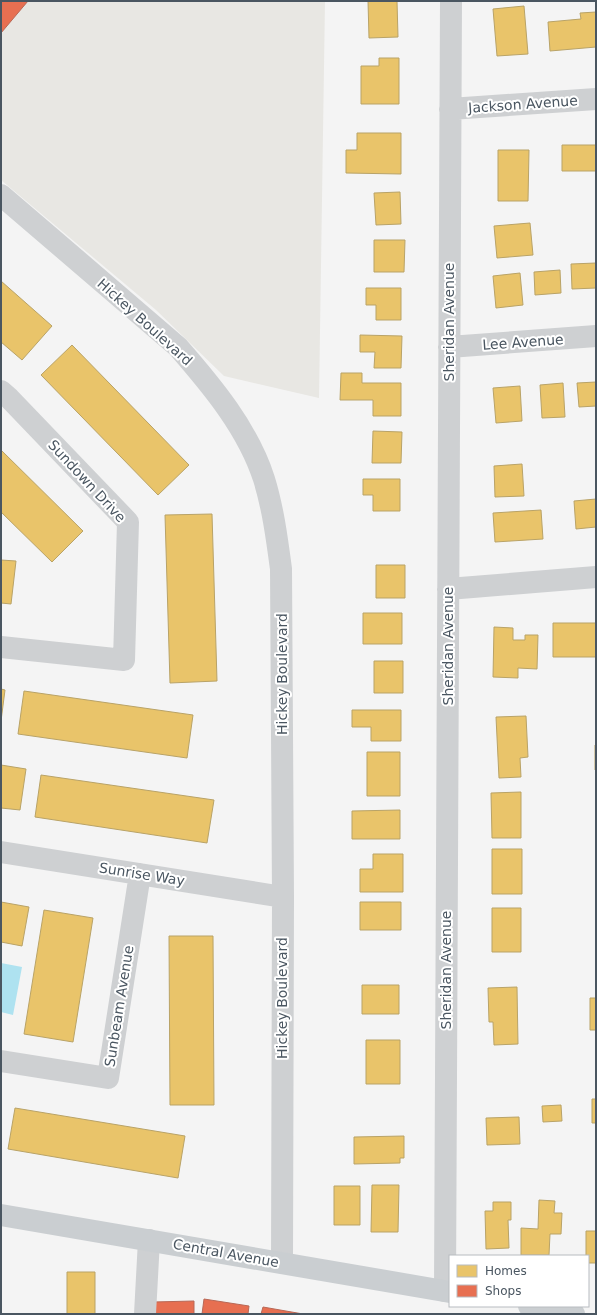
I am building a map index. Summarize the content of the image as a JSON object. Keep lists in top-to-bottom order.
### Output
{
  "streets": {
    "main road": ["Central Avenue"],
    "street": [
      "Jackson Avenue",
      "Hickey Boulevard",
      "Sheridan Avenue",
      "Lee Avenue",
      "Sundown Drive",
      "Sunrise Way",
      "Sunbeam Avenue"
    ]
  },
  "crossings": [
    ["Jackson Avenue", "Sheridan Avenue"],
    ["Hickey Boulevard", "Sunrise Way"],
    ["Hickey Boulevard", "Central Avenue"],
    ["Sheridan Avenue", "Lee Avenue"],
    ["Sheridan Avenue", "Central Avenue"],
    ["Sunrise Way", "Sunbeam Avenue"]
  ],
  "legend": ["Homes", "Shops"]
}
